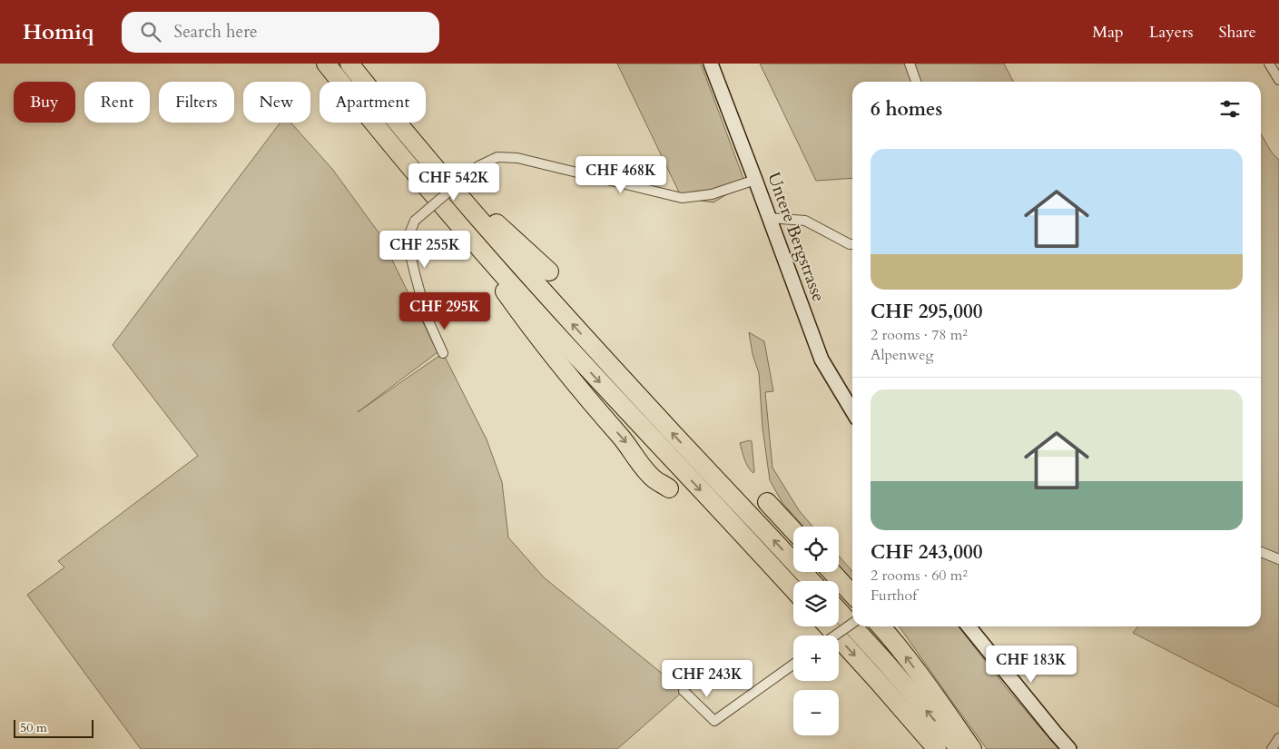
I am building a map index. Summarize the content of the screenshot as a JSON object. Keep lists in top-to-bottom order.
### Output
{
  "streets": {
    "main road": ["Untere Bergstrasse"]
  },
  "scale_bar": "50 m",
  "page": {
    "header": "Homiq",
    "search": "Search here",
    "nav": ["Map", "Layers", "Share"],
    "chip": [
      "Buy",
      "Rent",
      "Filters",
      "New",
      "Apartment"
    ],
    "heading": "6 homes",
    "list": [
      {
        "name": "CHF 295,000",
        "note": "2 rooms · 78 m² · Alpenweg"
      },
      {
        "name": "CHF 243,000",
        "note": "2 rooms · 60 m² · Furthof"
      }
    ],
    "price": [
      "CHF 468K",
      "CHF 542K",
      "CHF 255K",
      "CHF 295K",
      "CHF 183K",
      "CHF 243K"
    ],
    "map_buttons": ["+", "−"],
    "scale": "50 m"
  }
}
